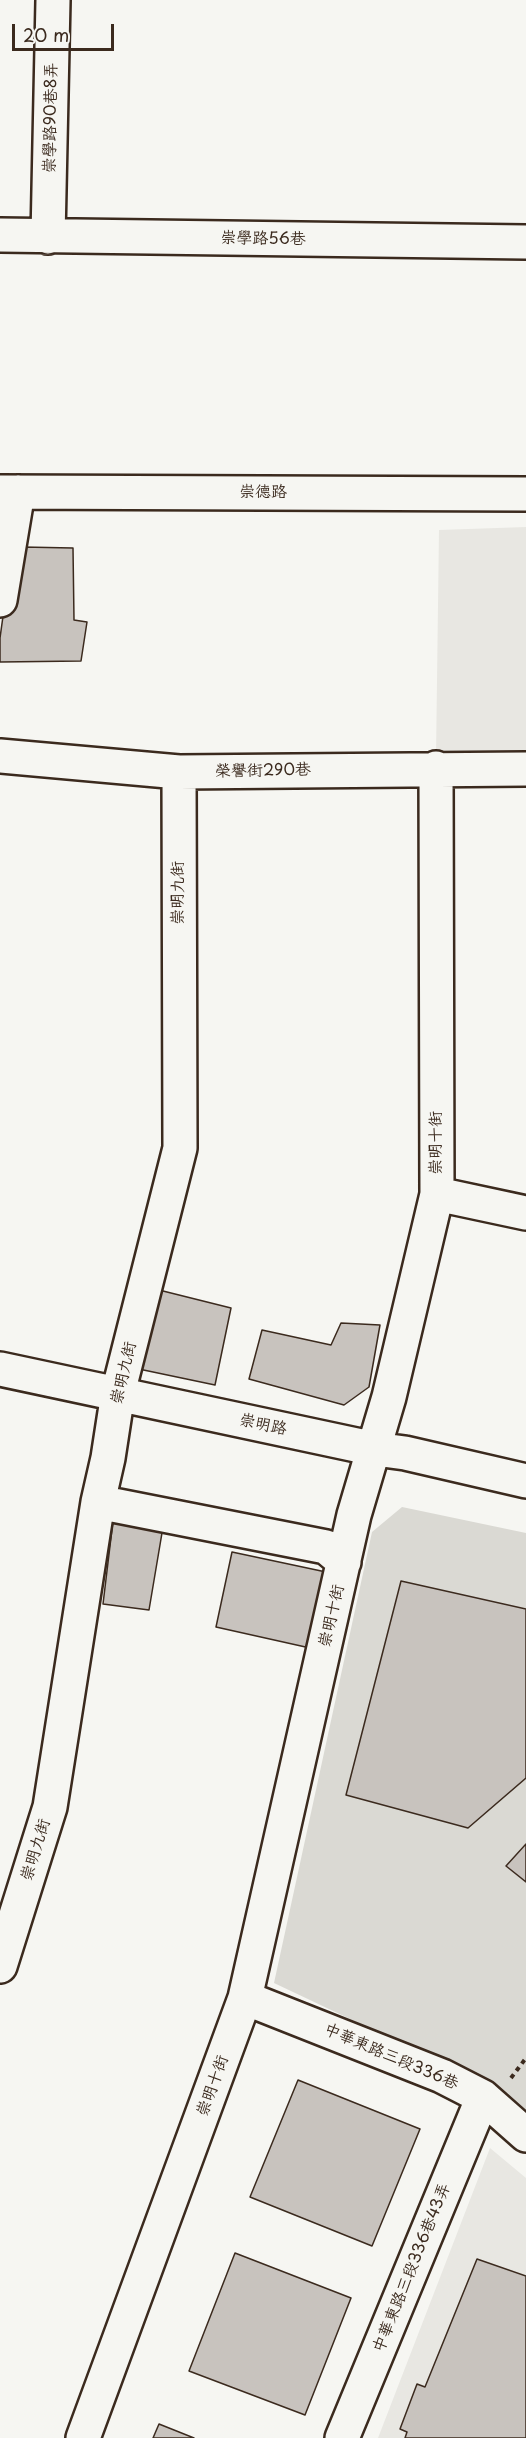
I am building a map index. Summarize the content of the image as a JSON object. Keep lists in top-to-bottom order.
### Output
{
  "streets": {
    "street": [
      "崇學路90巷8弄",
      "崇學路56巷",
      "崇德路",
      "榮譽街290巷",
      "崇明九街",
      "崇明十街",
      "崇明路",
      "中華東路三段336巷",
      "中華東路三段336巷43弄"
    ]
  },
  "crossings": [
    ["崇學路90巷8弄", "崇學路56巷"],
    ["榮譽街290巷", "崇明九街"],
    ["榮譽街290巷", "崇明十街"],
    ["崇明九街", "崇明路"],
    ["崇明十街", "崇明路"],
    ["崇明十街", "中華東路三段336巷"],
    ["中華東路三段336巷", "中華東路三段336巷43弄"]
  ],
  "scale_bar": "20 m"
}
